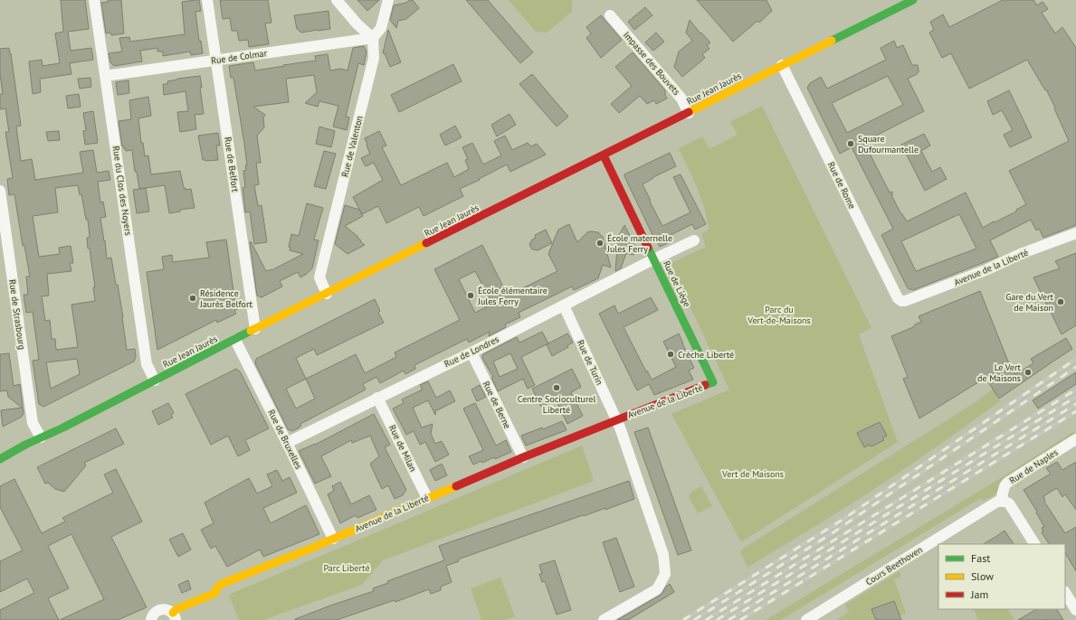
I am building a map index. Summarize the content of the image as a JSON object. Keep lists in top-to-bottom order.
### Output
{
  "streets": {
    "main road": ["Rue Jean Jaurès", "Avenue de la Liberté", "Rue de Liège"],
    "street": [
      "Rue de Colmar",
      "Impasse des Bouvets",
      "Rue de Valenton",
      "Rue de Belfort",
      "Rue de Rome",
      "Rue du Clos des Noyers",
      "Rue de Strasbourg",
      "Rue de Londres",
      "Rue de Turin",
      "Rue de Berne",
      "Rue de Bruxelles",
      "Rue de Milan",
      "Rue de Naples",
      "Cours Beethoven"
    ]
  },
  "crossings": [
    ["Rue de Colmar", "Rue de Valenton"],
    ["Rue de Colmar", "Rue de Belfort"],
    ["Rue de Colmar", "Rue du Clos des Noyers"],
    ["Impasse des Bouvets", "Rue Jean Jaurès"],
    ["Rue Jean Jaurès", "Rue de Valenton"],
    ["Rue Jean Jaurès", "Rue de Belfort"],
    ["Rue Jean Jaurès", "Rue de Rome"],
    ["Rue Jean Jaurès", "Rue du Clos des Noyers"],
    ["Rue Jean Jaurès", "Rue de Liège"],
    ["Rue Jean Jaurès", "Rue de Strasbourg"],
    ["Rue Jean Jaurès", "Rue de Bruxelles"],
    ["Rue de Rome", "Avenue de la Liberté"],
    ["Avenue de la Liberté", "Rue de Liège"],
    ["Avenue de la Liberté", "Rue de Turin"],
    ["Avenue de la Liberté", "Rue de Berne"],
    ["Avenue de la Liberté", "Rue de Bruxelles"],
    ["Avenue de la Liberté", "Rue de Milan"],
    ["Rue de Liège", "Rue de Londres"],
    ["Rue de Londres", "Rue de Turin"],
    ["Rue de Londres", "Rue de Berne"],
    ["Rue de Londres", "Rue de Bruxelles"],
    ["Rue de Londres", "Rue de Milan"],
    ["Rue de Naples", "Cours Beethoven"]
  ],
  "parks": ["Parc du Vert-de-Maisons", "Vert de Maisons", "Parc Liberté"],
  "places": [
    "Square Dufourmantelle",
    "École maternelle Jules Ferry",
    "École élémentaire Jules Ferry",
    "Résidence Jaurès Belfort",
    "Gare du Vert de Maison",
    "Crèche Liberté",
    "Le Vert de Maisons",
    "Centre Socioculturel Liberté"
  ],
  "legend": ["Fast", "Slow", "Jam"]
}
